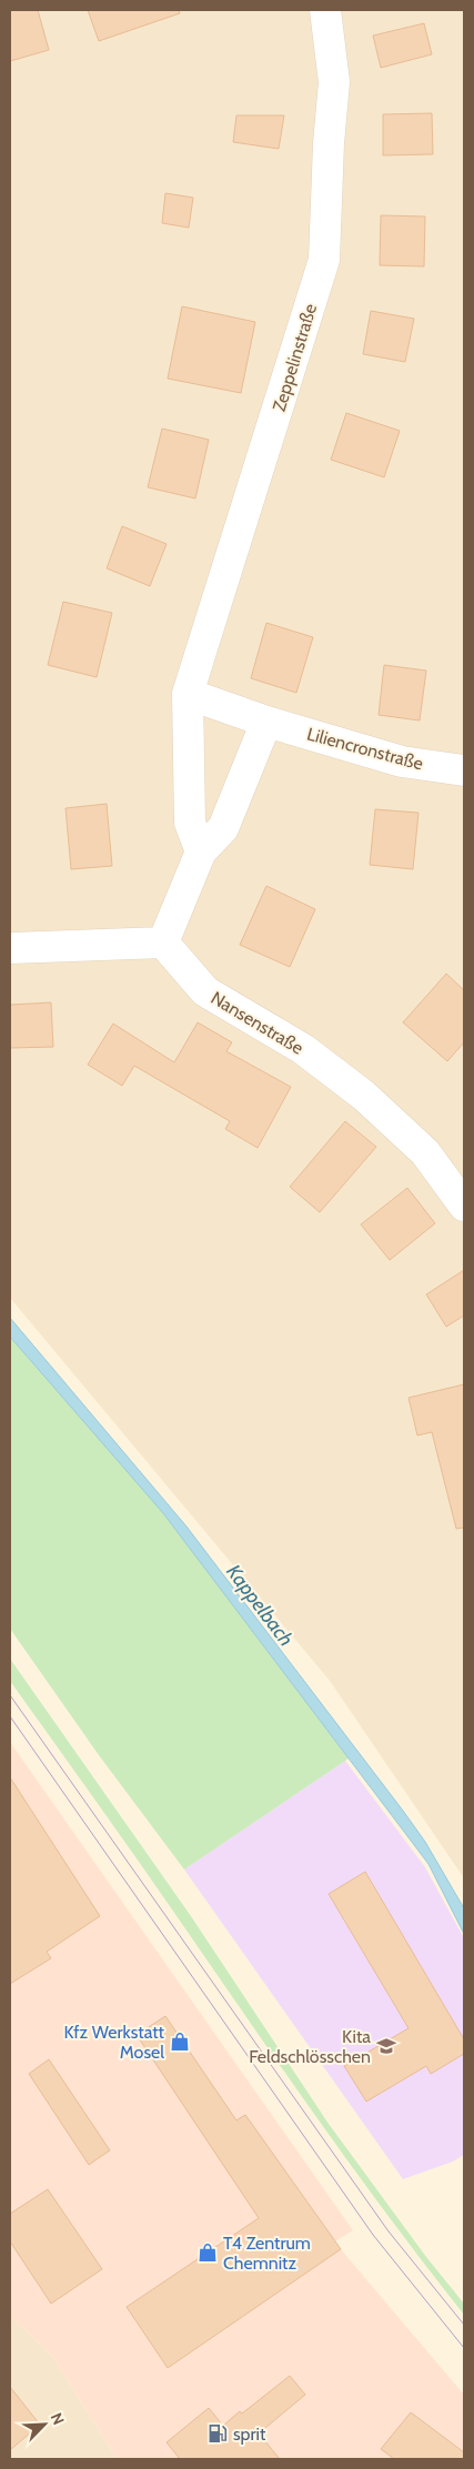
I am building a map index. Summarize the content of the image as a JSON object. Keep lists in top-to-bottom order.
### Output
{
  "streets": {
    "street": ["Zeppelinstraße", "Liliencronstraße", "Nansenstraße"]
  },
  "water": ["Kappelbach"],
  "places": {
    "shop": ["Kfz Werkstatt Mosel", "T4 Zentrum Chemnitz"],
    "school or university": ["Kita Feldschlösschen"],
    "fuel station": ["sprit"]
  },
  "north": "top right"
}
